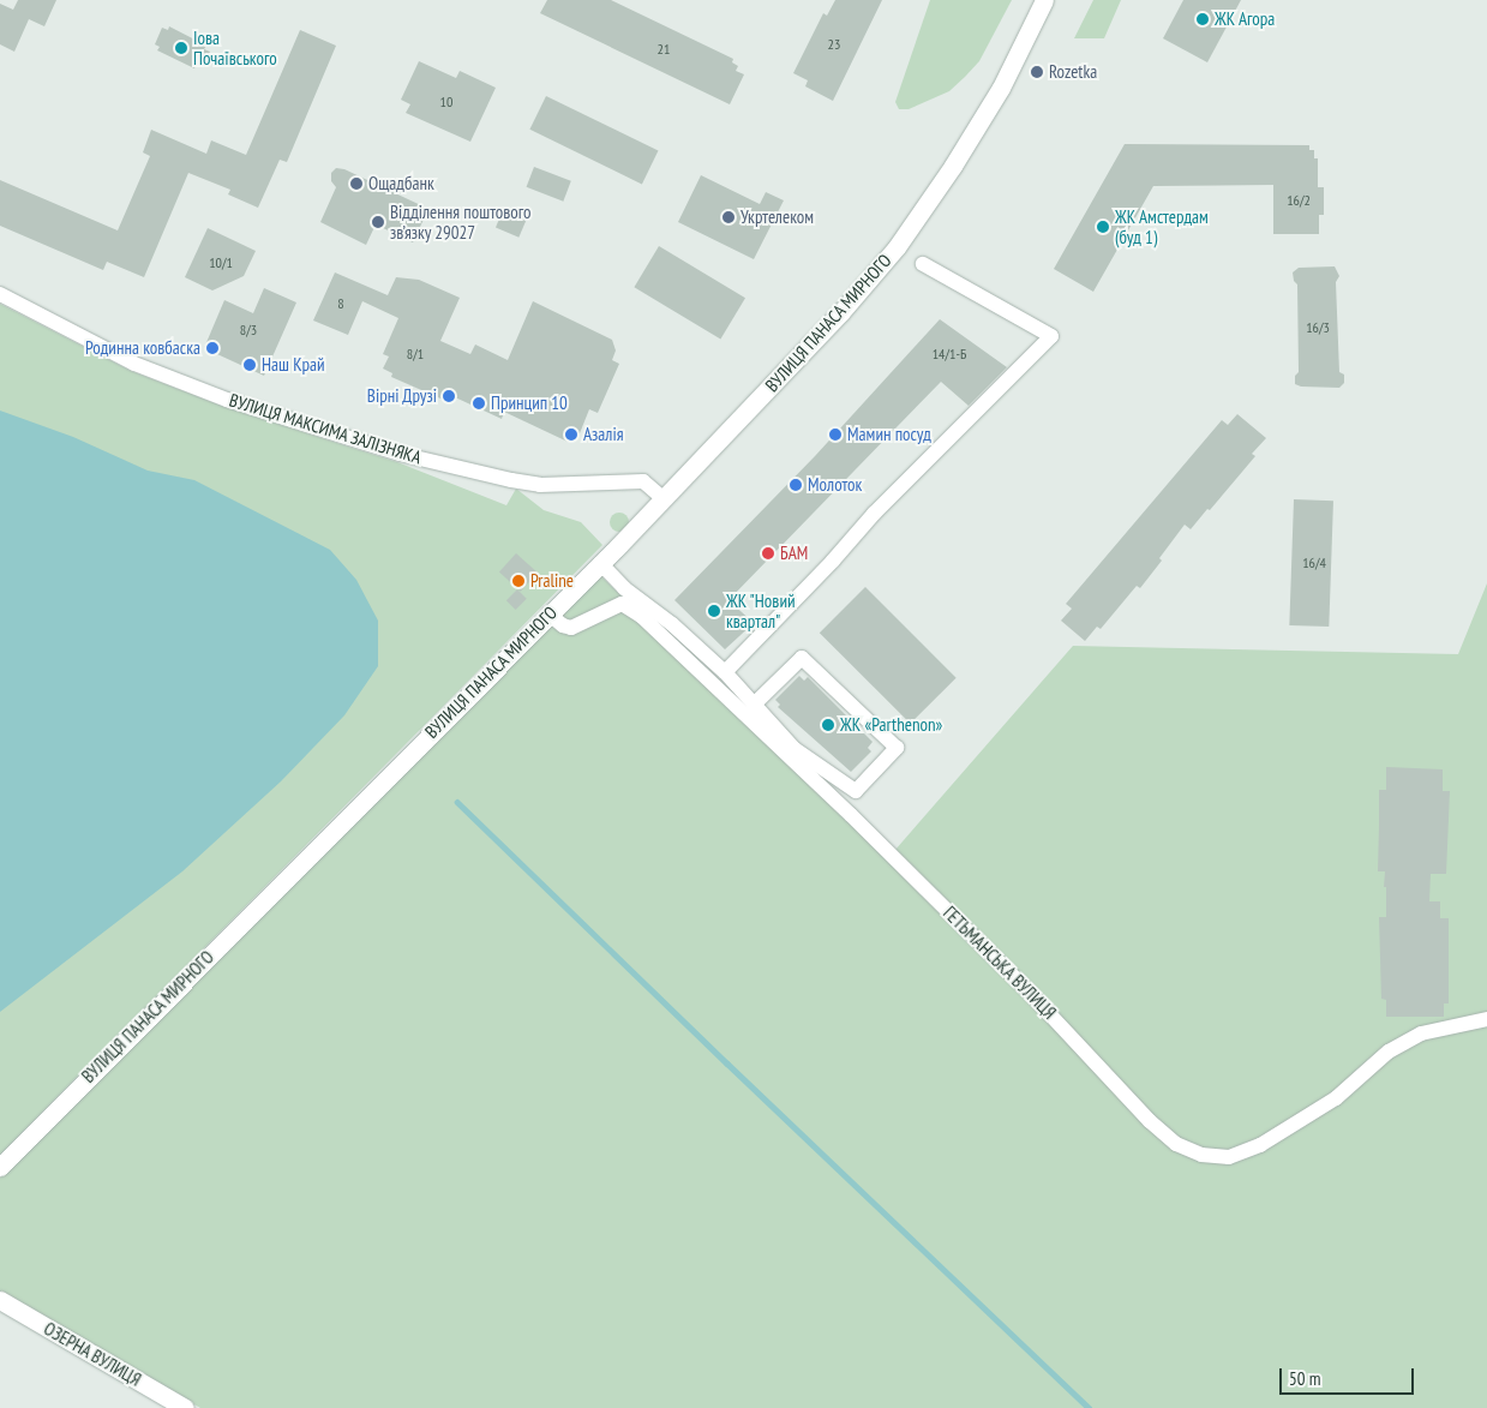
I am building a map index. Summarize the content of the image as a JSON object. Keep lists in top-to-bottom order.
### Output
{
  "streets": {
    "main road": ["ВУЛИЦЯ ПАНАСА МИРНОГО", "ОЗЕРНА ВУЛИЦЯ"],
    "street": ["ВУЛИЦЯ МАКСИМА ЗАЛІЗНЯКА", "ГЕТЬМАНСЬКА ВУЛИЦЯ"]
  },
  "crossings": [
    ["ВУЛИЦЯ ПАНАСА МИРНОГО", "ВУЛИЦЯ МАКСИМА ЗАЛІЗНЯКА"],
    ["ВУЛИЦЯ ПАНАСА МИРНОГО", "ГЕТЬМАНСЬКА ВУЛИЦЯ"]
  ],
  "places": [
    "ЖК Агора",
    "Іова Почаївського",
    "Rozetka",
    "Ощадбанк",
    "Укртелеком",
    "Відділення поштового зв’язку 29027",
    "ЖК Амстердам (буд 1)",
    "Родинна ковбаска",
    "Наш Край",
    "Вірні Друзі",
    "Принцип 10",
    "Азалія",
    "Мамин посуд",
    "Молоток",
    "БАМ",
    "Praline",
    "ЖК \"Новий квартал\"",
    "ЖК «Parthenon»"
  ],
  "house_numbers": [
    "23",
    "21",
    "10",
    "16/2",
    "10/1",
    "8",
    "16/3",
    "8/3",
    "8/1",
    "14/1-Б",
    "16/4"
  ],
  "scale_bar": "50 m"
}
